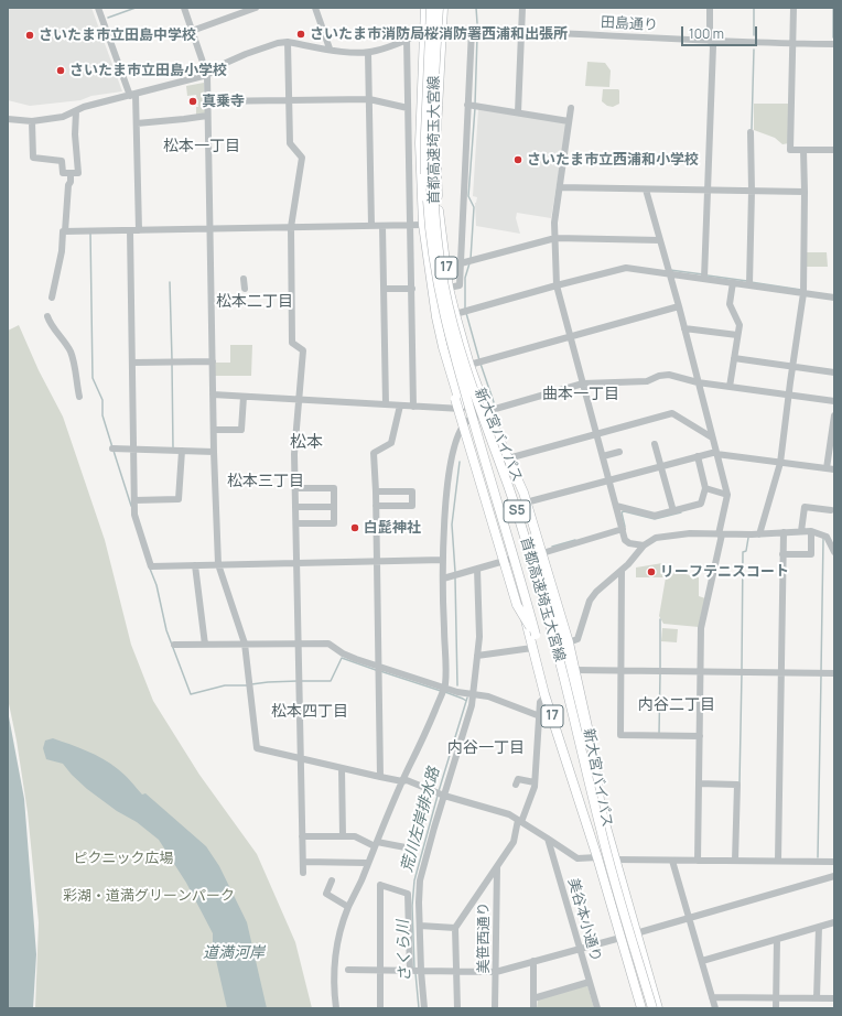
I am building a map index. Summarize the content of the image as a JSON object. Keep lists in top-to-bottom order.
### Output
{
  "streets": {
    "highway": [
      "首都高速埼玉大宮線",
      "17",
      "新大宮バイパス",
      "S5"
    ],
    "street": ["田島通り", "美谷本小通り", "美笹西通り"]
  },
  "crossings": [
    ["田島通り", "新大宮バイパス"],
    ["首都高速埼玉大宮線", "17"],
    ["首都高速埼玉大宮線", "S5"],
    ["17", "新大宮バイパス"],
    ["新大宮バイパス", "S5"]
  ],
  "districts": [
    "松本一丁目",
    "松本二丁目",
    "曲本一丁目",
    "松本",
    "松本三丁目",
    "内谷二丁目",
    "松本四丁目",
    "内谷一丁目"
  ],
  "water": ["荒川左岸排水路", "さくら川", "道満河岸"],
  "parks": ["ピクニック広場", "彩湖・道満グリーンパーク"],
  "places": [
    "さいたま市消防局桜消防署西浦和出張所",
    "さいたま市立田島中学校",
    "さいたま市立田島小学校",
    "真乗寺",
    "さいたま市立西浦和小学校",
    "白髭神社",
    "リーフテニスコート"
  ],
  "scale_bar": "100 m"
}
